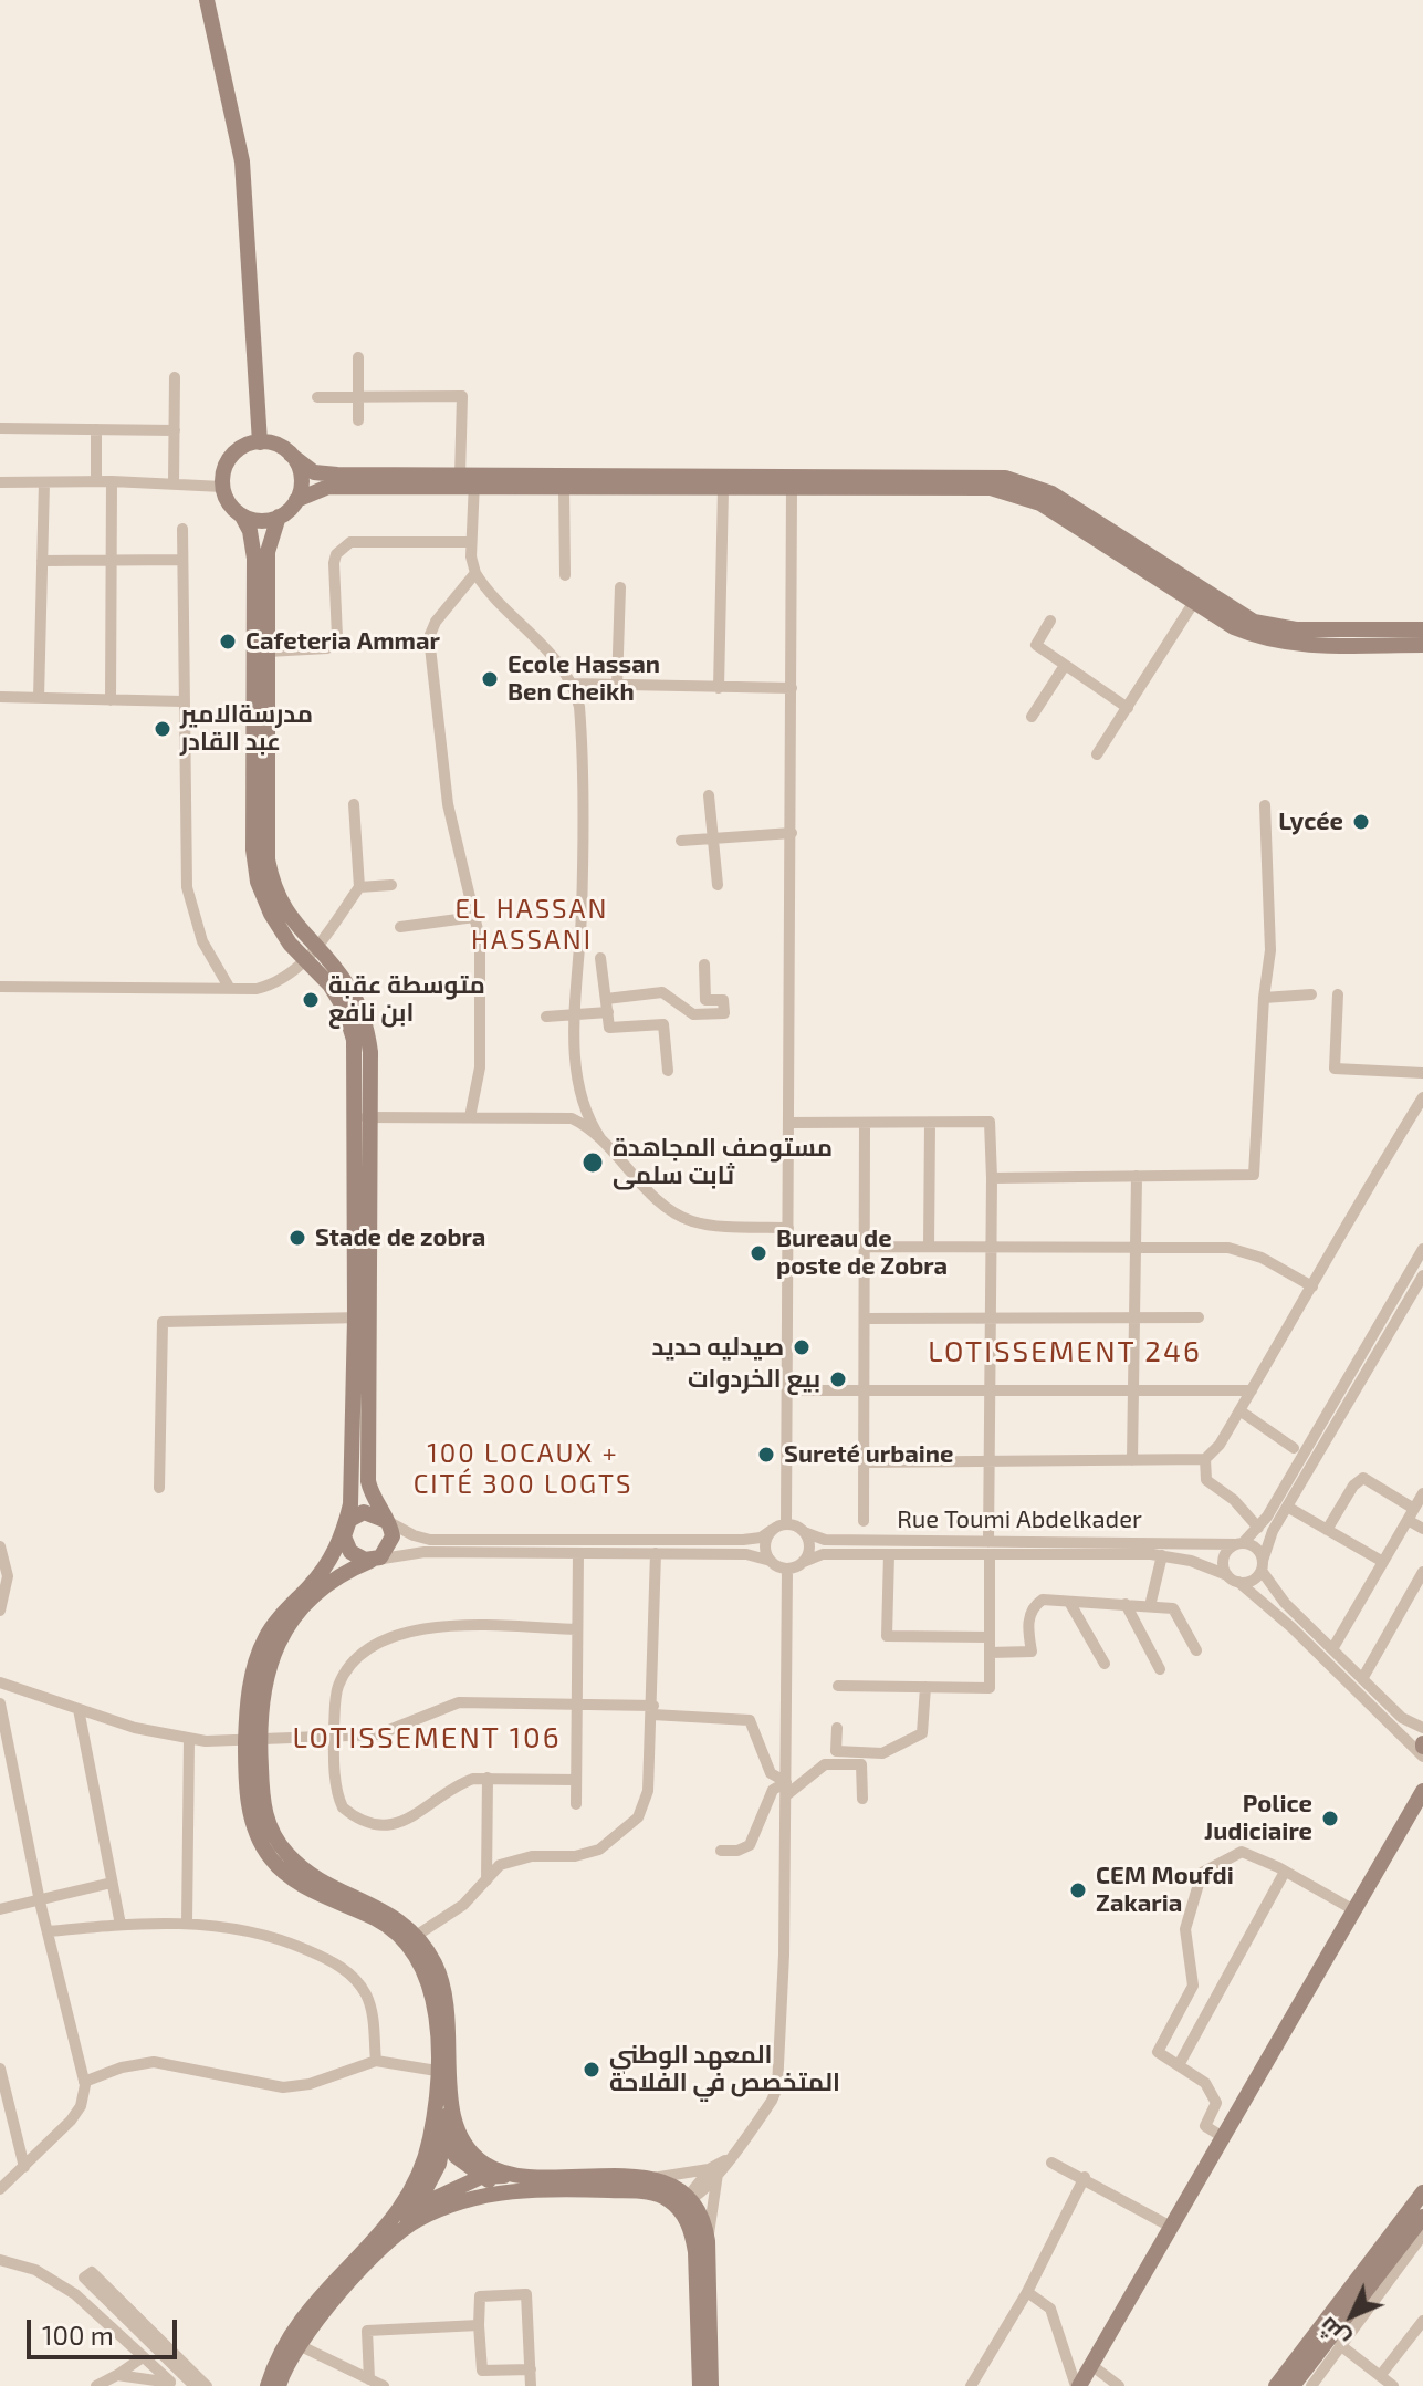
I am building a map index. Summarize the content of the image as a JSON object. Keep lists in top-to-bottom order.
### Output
{
  "streets": {
    "street": ["Rue Toumi Abdelkader"]
  },
  "districts": [
    "EL HASSAN HASSANI",
    "LOTISSEMENT 246",
    "100 LOCAUX + CITÉ 300 LOGTS",
    "LOTISSEMENT 106"
  ],
  "places": [
    "Cafeteria Ammar",
    "Ecole Hassan Ben Cheikh",
    "مدرسةالامير عبد القادر",
    "Lycée",
    "متوسطة عقبة ابن نافع",
    "مستوصف المجاهدة ثابت سلمى",
    "Stade de zobra",
    "Bureau de poste de Zobra",
    "صيدليه حديد",
    "بيع الخردوات",
    "Sureté urbaine",
    "Police Judiciaire",
    "CEM Moufdi Zakaria",
    "المعهد الوطني المتخصص في الفلاحة"
  ],
  "scale_bar": "100 m",
  "north": "bottom left"
}
